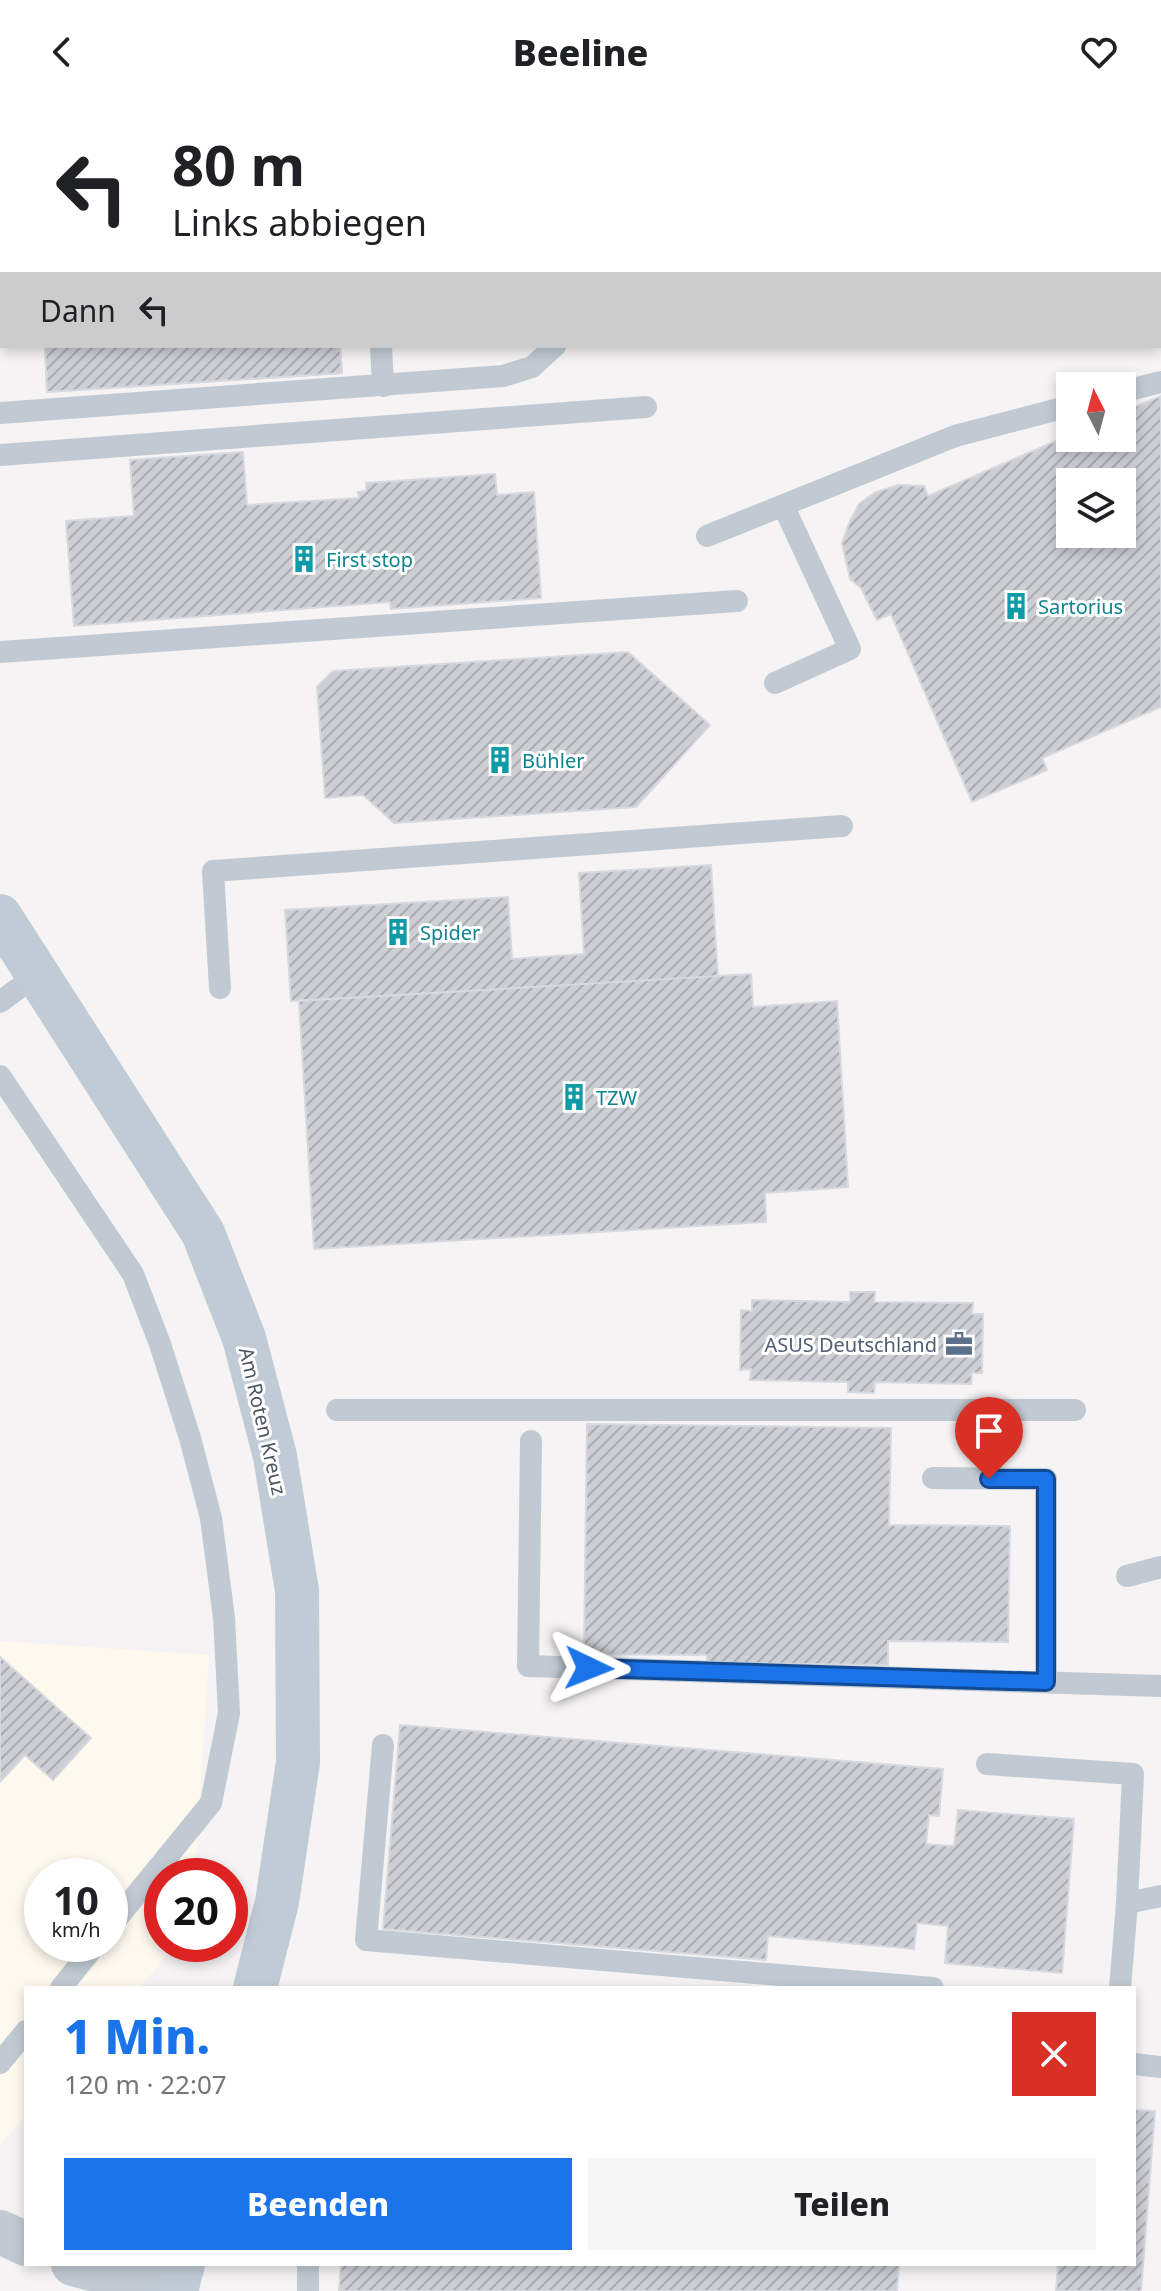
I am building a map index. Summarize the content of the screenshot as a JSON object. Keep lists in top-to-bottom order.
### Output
{
  "streets": {
    "street": ["Am Roten Kreuz"]
  },
  "places": {
    "building": [
      "First stop",
      "Sartorius",
      "Bühler",
      "Spider",
      "TZW"
    ],
    "office": ["ASUS Deutschland"]
  },
  "north": "top",
  "page": {
    "header": "Beeline",
    "turn": ["80 m", "Links abbiegen"],
    "then": "Dann",
    "speed": "10 km/h",
    "limit": "20",
    "heading": ["1 Min.", "120 m · 22:07"],
    "buttons": ["Beenden", "Teilen"]
  }
}
